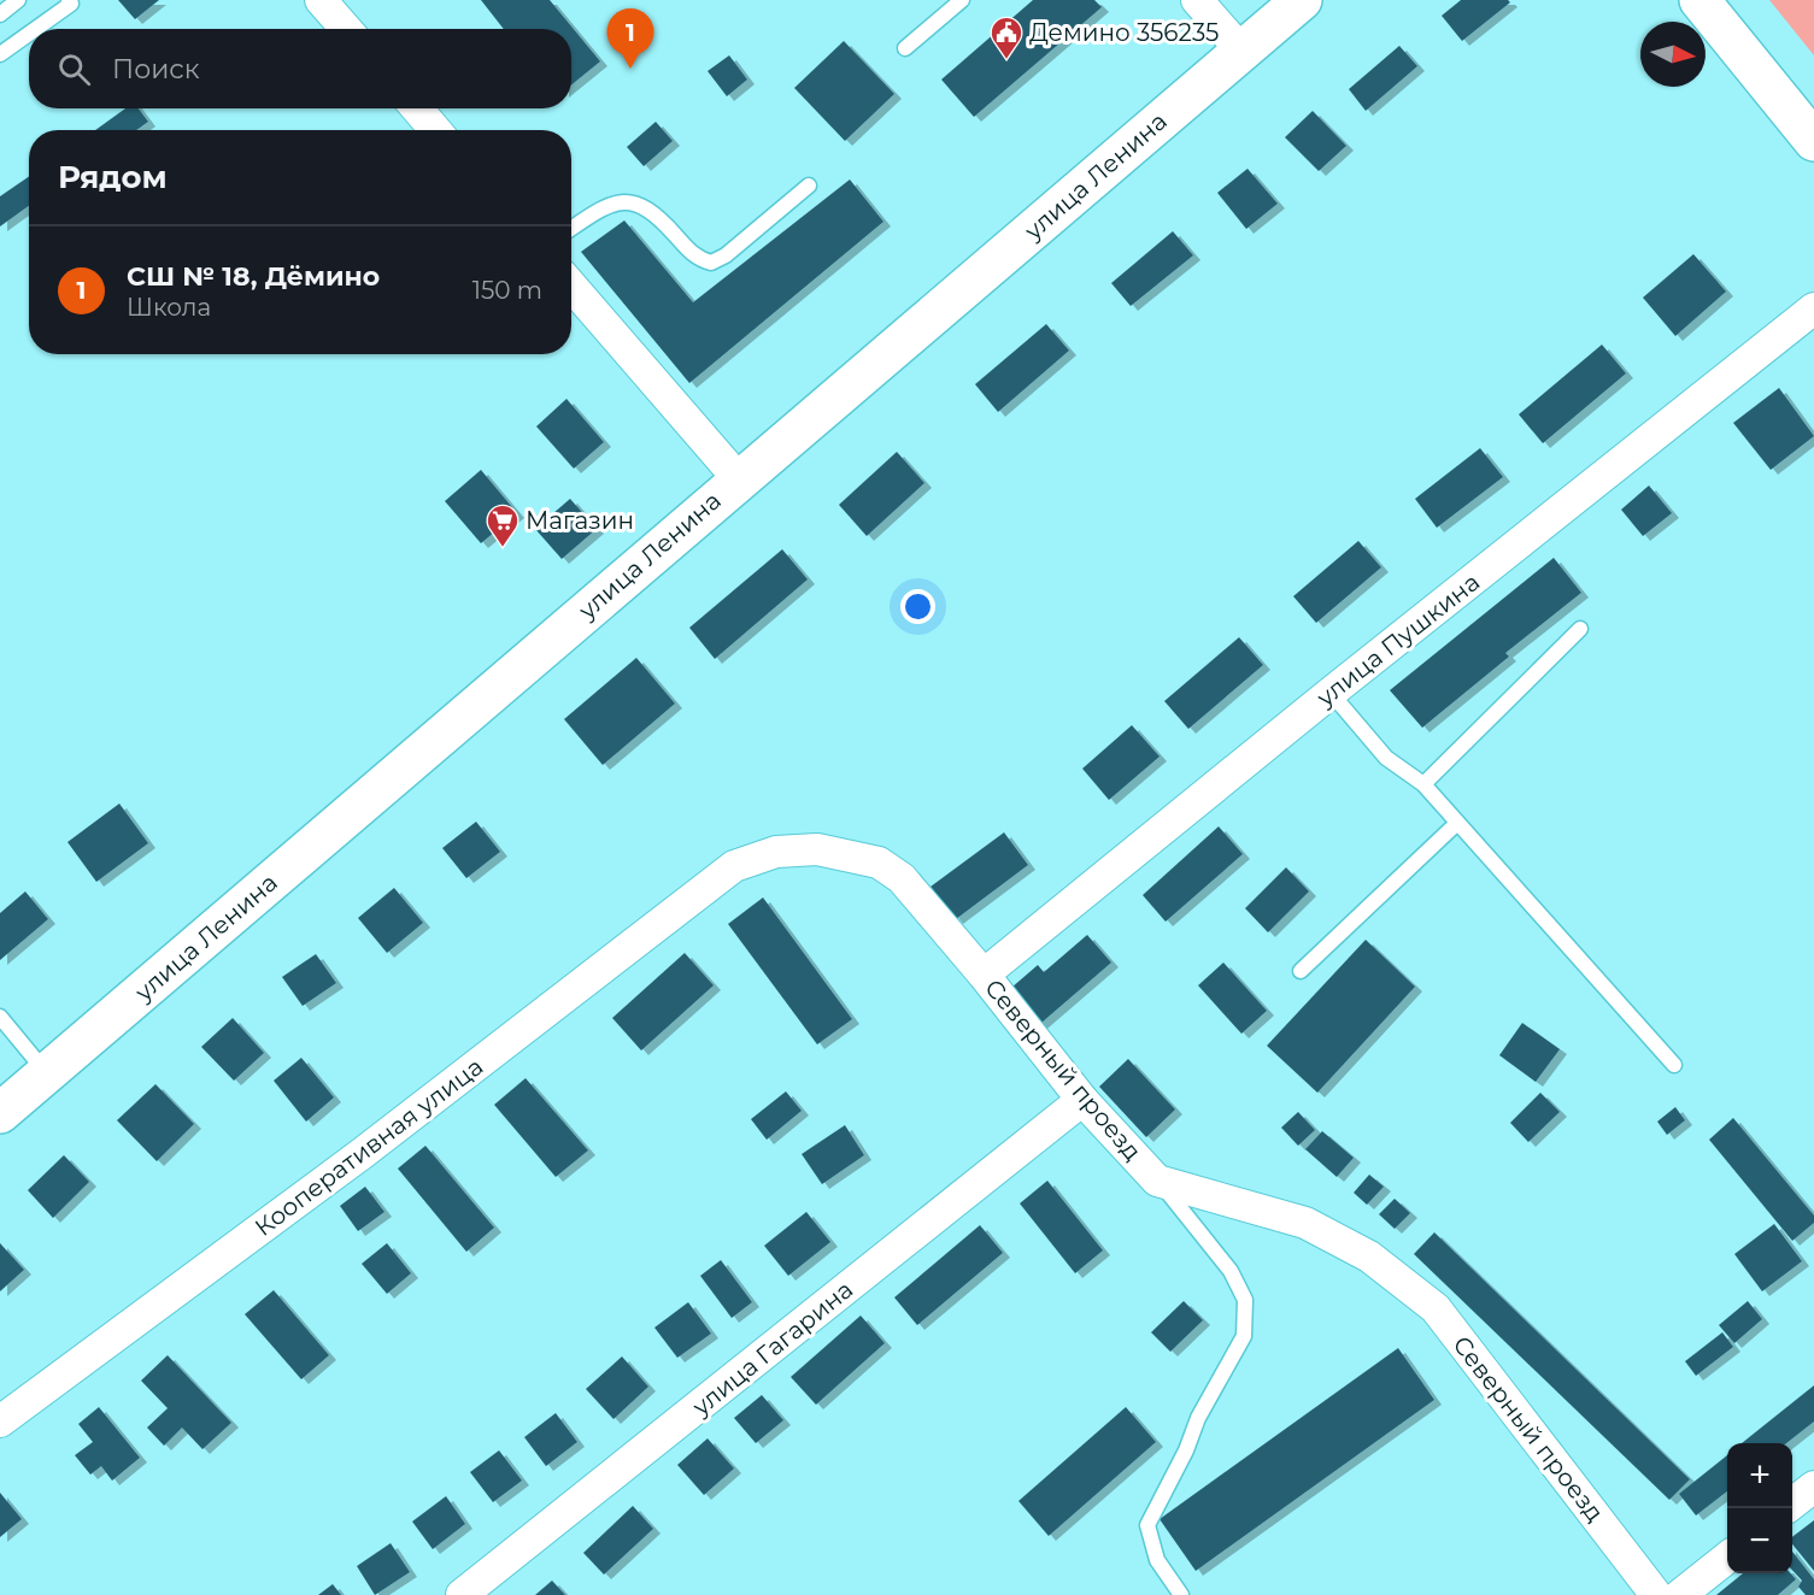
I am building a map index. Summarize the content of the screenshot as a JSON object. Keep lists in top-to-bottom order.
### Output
{
  "streets": {
    "street": [
      "улица Ленина",
      "улица Пушкина",
      "Северный проезд",
      "Кооперативная улица",
      "улица Гагарина"
    ]
  },
  "crossings": [
    ["улица Пушкина", "Северный проезд"],
    ["Северный проезд", "Кооперативная улица"],
    ["Северный проезд", "улица Гагарина"]
  ],
  "places": {
    "public building": ["Демино 356235"],
    "supermarket": ["Магазин"]
  },
  "north": "right",
  "page": {
    "pins": "1",
    "search": "Поиск",
    "heading": "Рядом",
    "list": [
      {
        "mark": "1",
        "name": "СШ № 18, Дёмино",
        "note": "Школа",
        "value": "150 m"
      }
    ],
    "map_buttons": ["+", "−"]
  }
}
